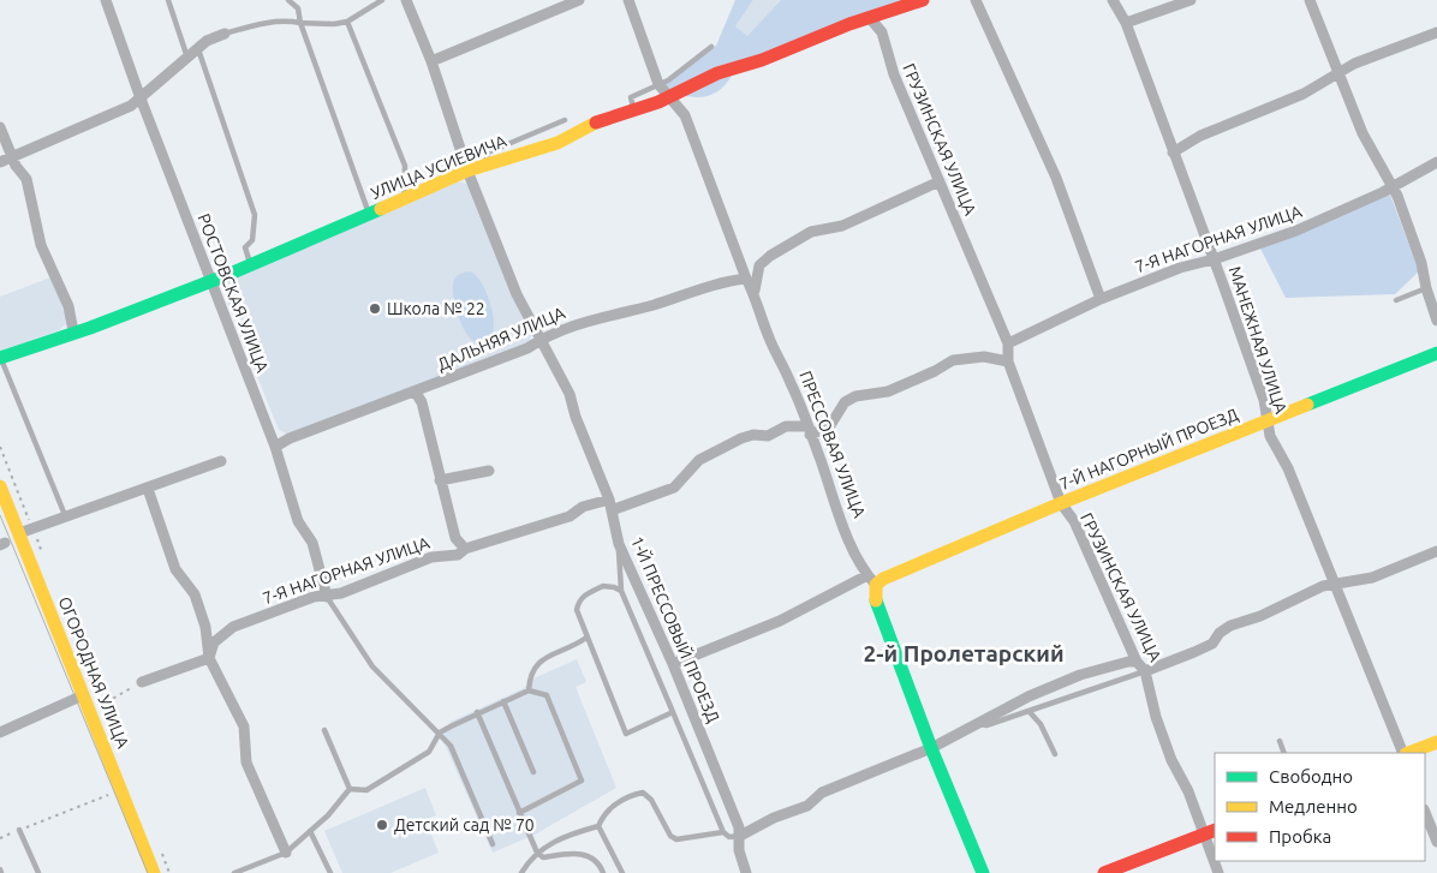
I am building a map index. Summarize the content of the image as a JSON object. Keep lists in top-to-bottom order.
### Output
{
  "streets": {
    "street": [
      "ГРУЗИНСКАЯ УЛИЦА",
      "УЛИЦА УСИЕВИЧА",
      "7-Я НАГОРНАЯ УЛИЦА",
      "РОСТОВСКАЯ УЛИЦА",
      "ДАЛЬНЯЯ УЛИЦА",
      "МАНЕЖНАЯ УЛИЦА",
      "ПРЕССОВАЯ УЛИЦА",
      "7-Й НАГОРНЫЙ ПРОЕЗД",
      "1-Й ПРЕССОВЫЙ ПРОЕЗД",
      "ОГОРОДНАЯ УЛИЦА"
    ]
  },
  "crossings": [
    ["ГРУЗИНСКАЯ УЛИЦА", "УЛИЦА УСИЕВИЧА"],
    ["ГРУЗИНСКАЯ УЛИЦА", "7-Я НАГОРНАЯ УЛИЦА"],
    ["ГРУЗИНСКАЯ УЛИЦА", "7-Й НАГОРНЫЙ ПРОЕЗД"],
    ["УЛИЦА УСИЕВИЧА", "РОСТОВСКАЯ УЛИЦА"],
    ["УЛИЦА УСИЕВИЧА", "ПРЕССОВАЯ УЛИЦА"],
    ["УЛИЦА УСИЕВИЧА", "1-Й ПРЕССОВЫЙ ПРОЕЗД"],
    ["7-Я НАГОРНАЯ УЛИЦА", "РОСТОВСКАЯ УЛИЦА"],
    ["7-Я НАГОРНАЯ УЛИЦА", "МАНЕЖНАЯ УЛИЦА"],
    ["7-Я НАГОРНАЯ УЛИЦА", "ПРЕССОВАЯ УЛИЦА"],
    ["7-Я НАГОРНАЯ УЛИЦА", "1-Й ПРЕССОВЫЙ ПРОЕЗД"],
    ["РОСТОВСКАЯ УЛИЦА", "ДАЛЬНЯЯ УЛИЦА"],
    ["ДАЛЬНЯЯ УЛИЦА", "ПРЕССОВАЯ УЛИЦА"],
    ["ДАЛЬНЯЯ УЛИЦА", "1-Й ПРЕССОВЫЙ ПРОЕЗД"],
    ["МАНЕЖНАЯ УЛИЦА", "7-Й НАГОРНЫЙ ПРОЕЗД"],
    ["ПРЕССОВАЯ УЛИЦА", "7-Й НАГОРНЫЙ ПРОЕЗД"],
    ["7-Й НАГОРНЫЙ ПРОЕЗД", "1-Й ПРЕССОВЫЙ ПРОЕЗД"]
  ],
  "districts": ["2-й Пролетарский"],
  "places": ["Школа № 22", "Детский сад № 70"],
  "legend": ["Свободно", "Медленно", "Пробка"]
}
